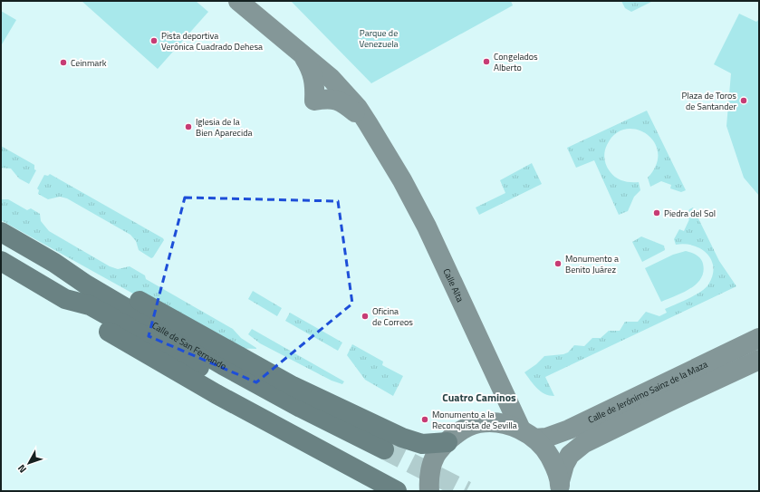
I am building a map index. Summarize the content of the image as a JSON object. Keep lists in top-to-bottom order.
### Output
{
  "streets": {
    "main road": ["Calle de San Fernando"],
    "street": ["Calle Alta", "Calle de Jerónimo Sainz de la Maza"]
  },
  "crossings": [
    ["Calle Alta", "Calle de Jerónimo Sainz de la Maza"]
  ],
  "districts": ["Cuatro Caminos"],
  "parks": ["Parque de Venezuela"],
  "places": [
    "Pista deportiva Verónica Cuadrado Dehesa",
    "Congelados Alberto",
    "Ceinmark",
    "Plaza de Toros de Santander",
    "Iglesia de la Bien Aparecida",
    "Piedra del Sol",
    "Monumento a Benito Juárez",
    "Oficina de Correos",
    "Monumento a la Reconquista de Sevilla"
  ],
  "north": "bottom left"
}
